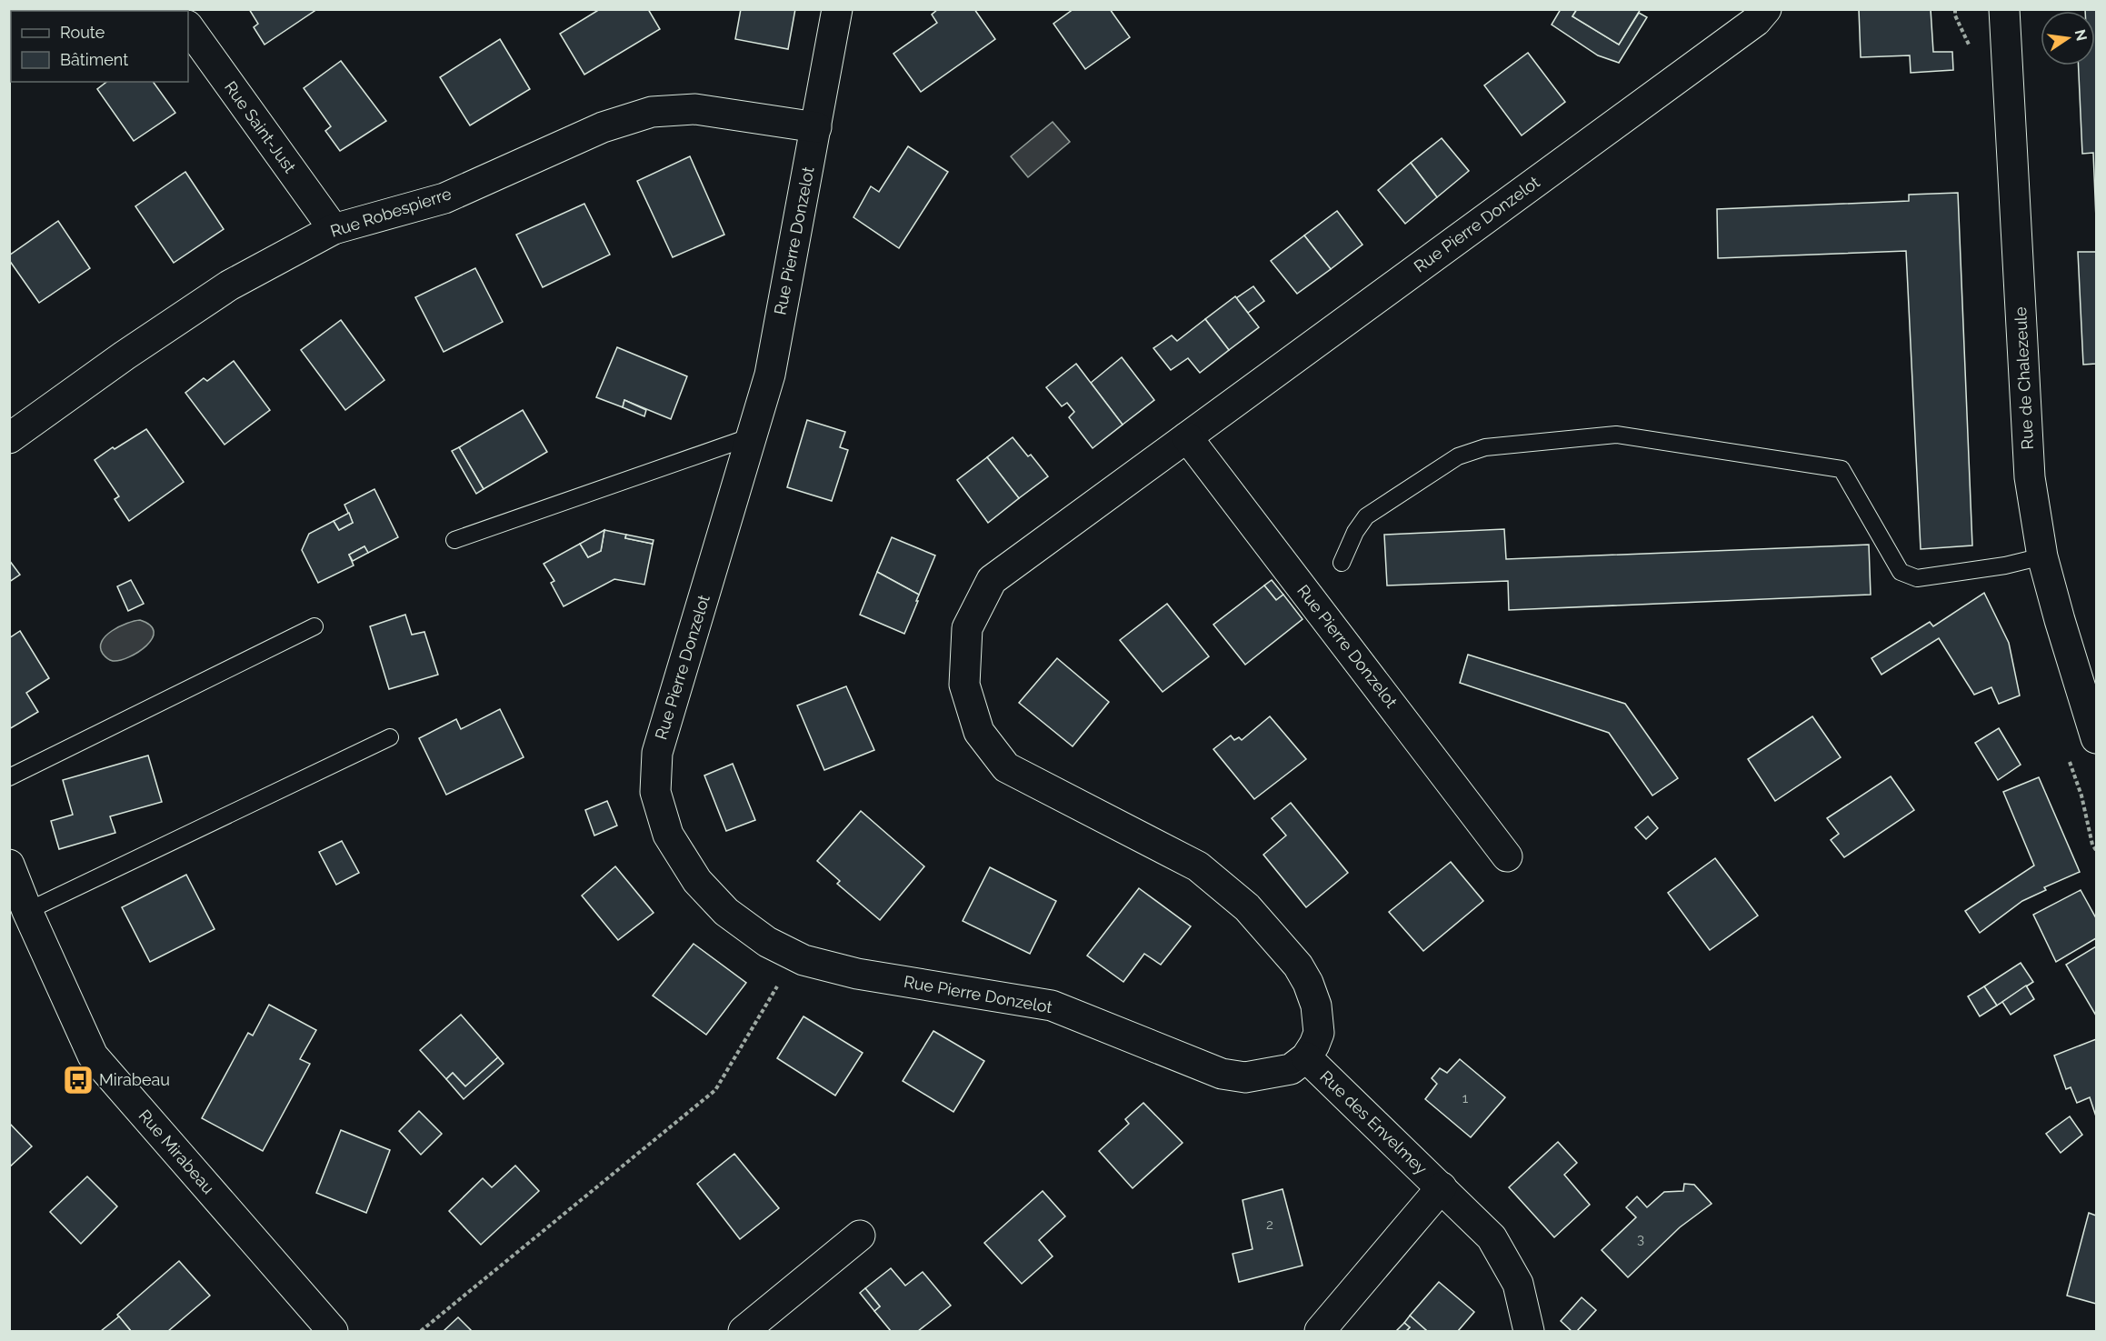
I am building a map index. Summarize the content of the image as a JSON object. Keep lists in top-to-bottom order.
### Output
{
  "streets": {
    "street": [
      "Rue Saint-Just",
      "Rue Robespierre",
      "Rue Pierre Donzelot",
      "Rue de Chalezeule",
      "Rue des Envelmey",
      "Rue Mirabeau"
    ]
  },
  "crossings": [
    ["Rue Saint-Just", "Rue Robespierre"],
    ["Rue Robespierre", "Rue Pierre Donzelot"],
    ["Rue Pierre Donzelot", "Rue des Envelmey"]
  ],
  "places": {
    "bus stop": ["Mirabeau"]
  },
  "house_numbers": ["1", "2", "3"],
  "legend": ["Route", "Bâtiment"],
  "north": "right"
}
